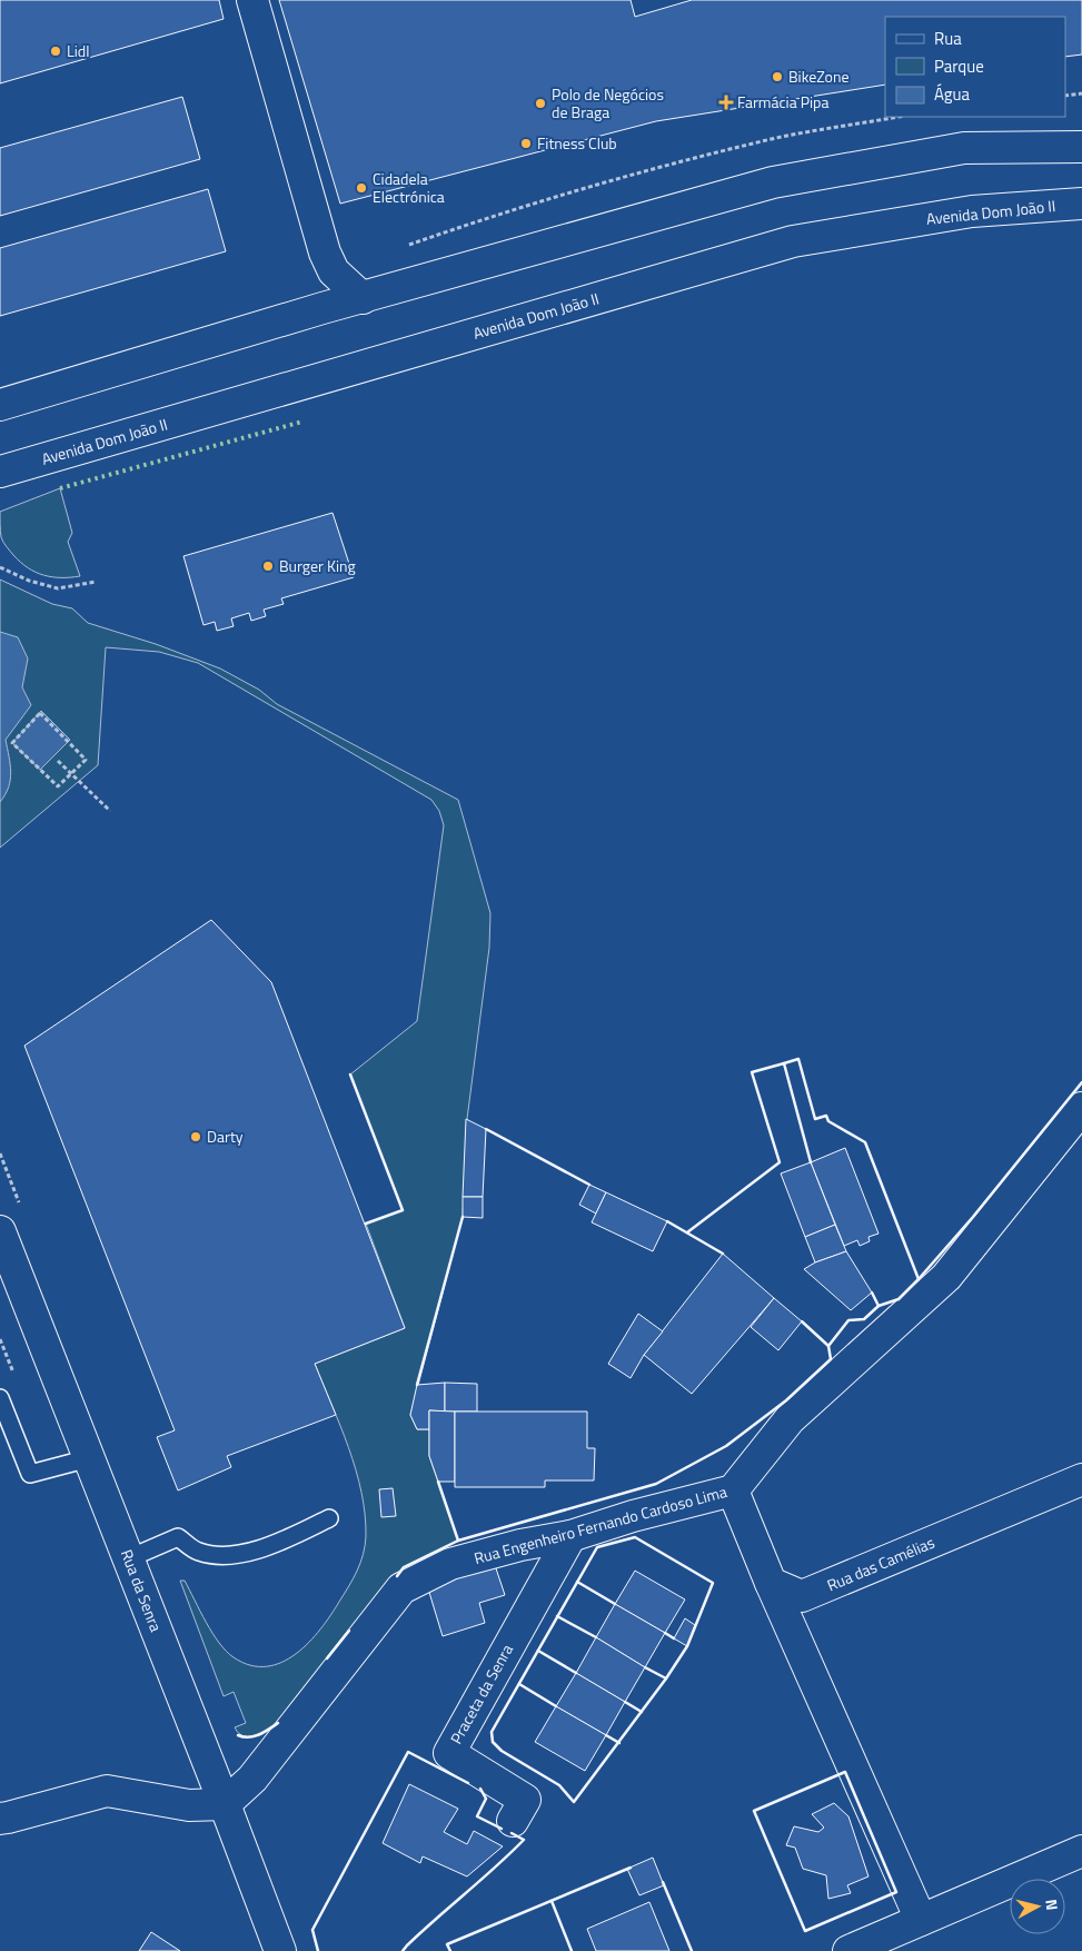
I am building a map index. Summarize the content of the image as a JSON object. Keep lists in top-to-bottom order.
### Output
{
  "streets": {
    "street": [
      "Avenida Dom João II",
      "Rua Engenheiro Fernando Cardoso Lima",
      "Rua das Camélias",
      "Rua da Senra",
      "Praceta da Senra"
    ]
  },
  "crossings": [
    ["Rua Engenheiro Fernando Cardoso Lima", "Rua da Senra"],
    ["Rua Engenheiro Fernando Cardoso Lima", "Praceta da Senra"]
  ],
  "places": {
    "other": [
      "Lidl",
      "BikeZone",
      "Polo de Negócios de Braga",
      "Fitness Club",
      "Cidadela Electrónica",
      "Burger King",
      "Darty"
    ],
    "health": ["Farmácia Pipa"]
  },
  "legend": ["Rua", "Parque", "Água"],
  "north": "right"
}
